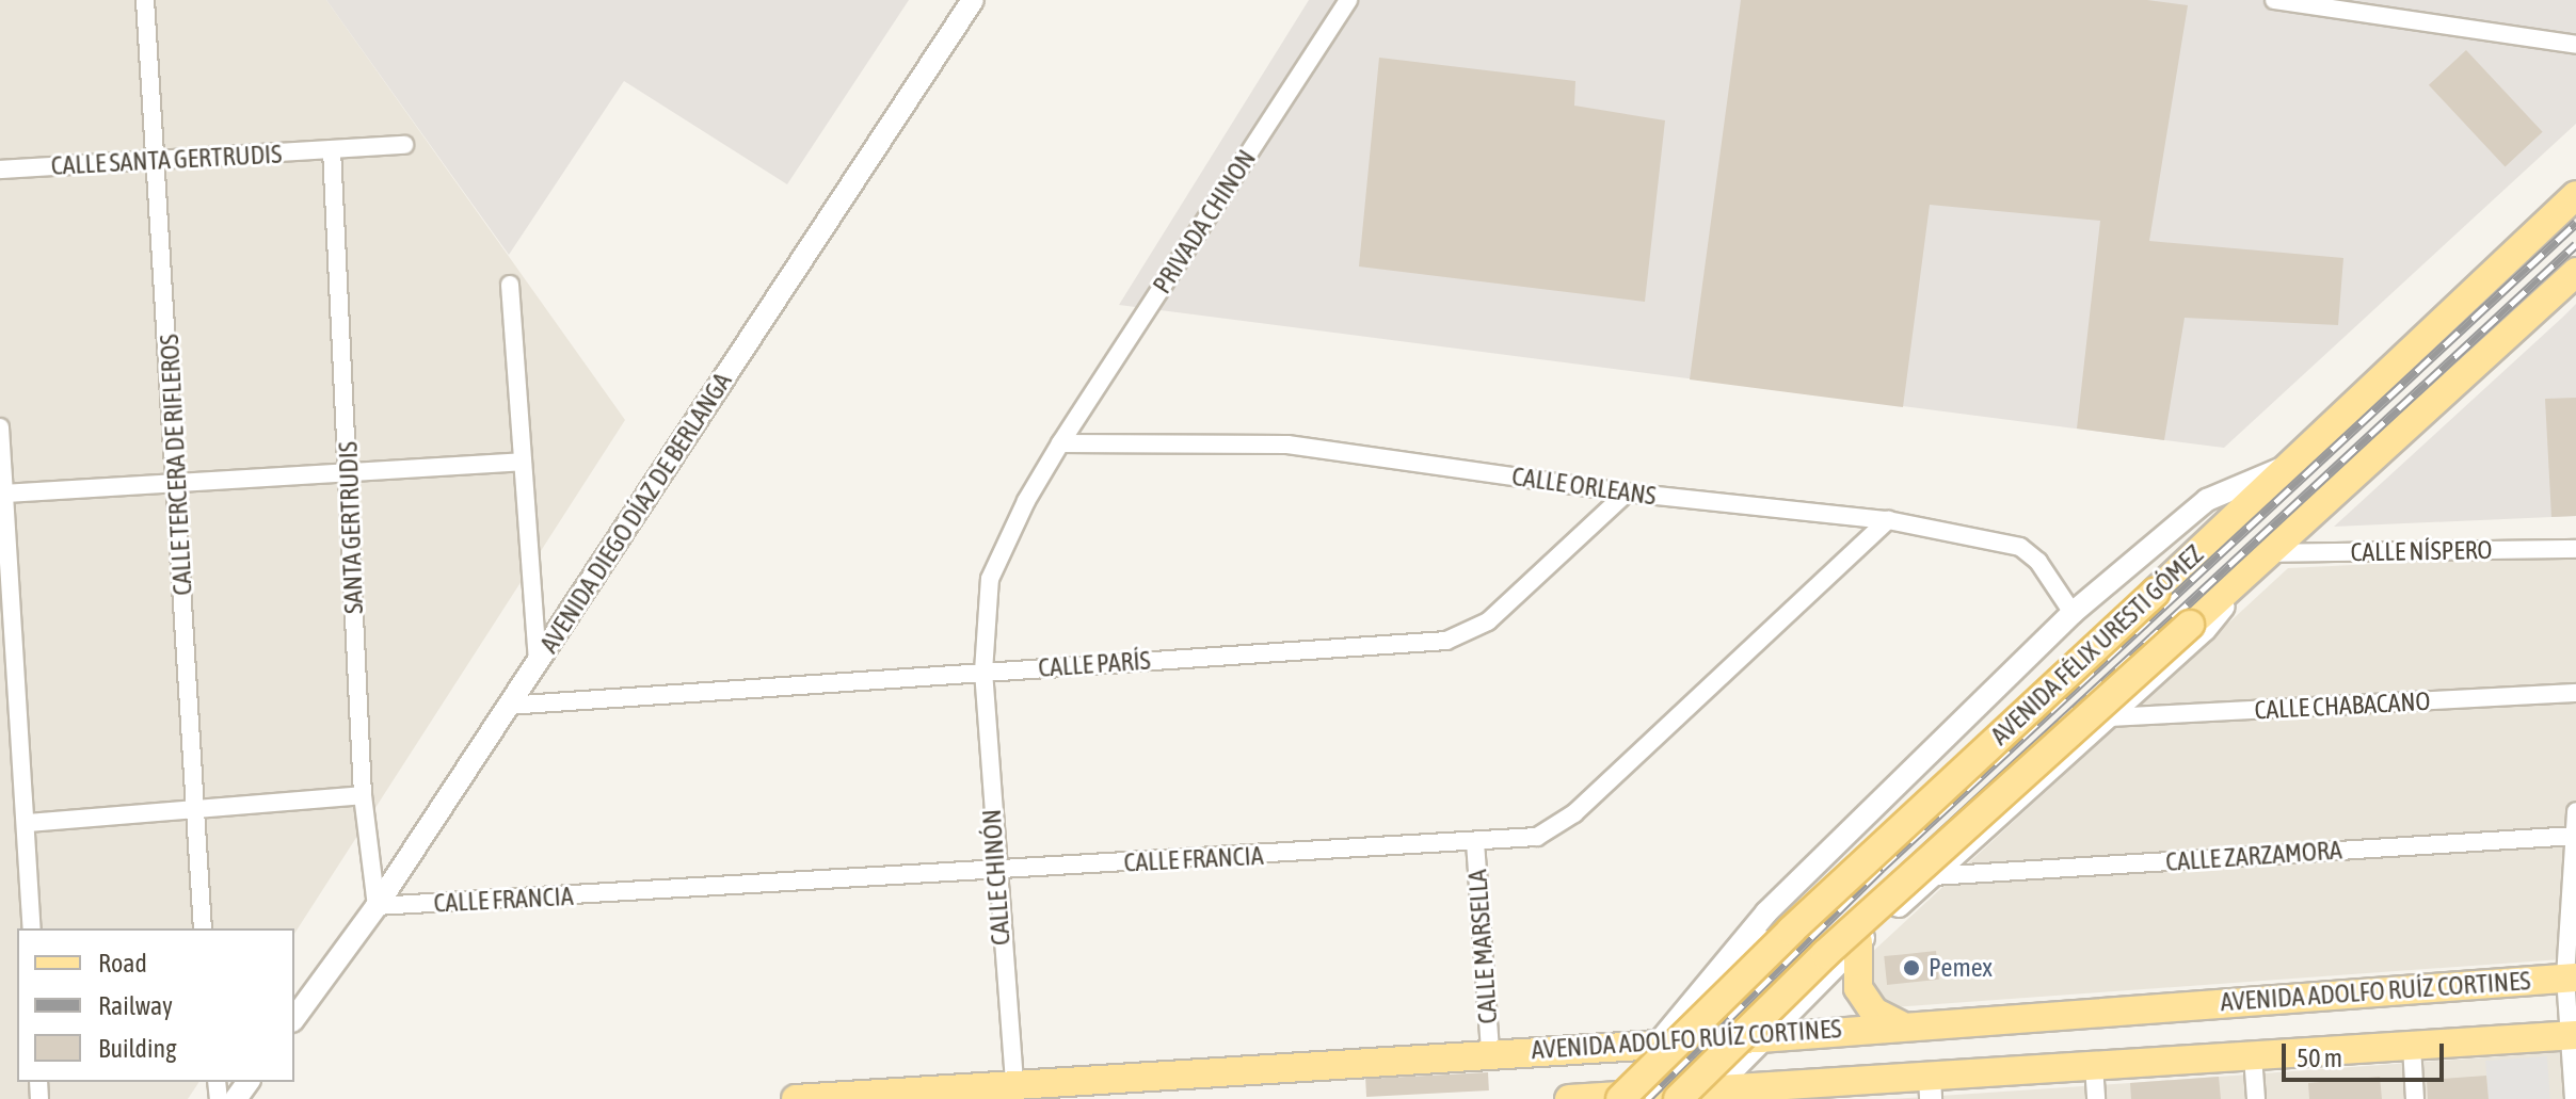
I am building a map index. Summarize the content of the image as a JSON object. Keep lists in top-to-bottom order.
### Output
{
  "streets": {
    "main road": ["AVENIDA FÉLIX URESTI GÓMEZ", "AVENIDA ADOLFO RUÍZ CORTINES"],
    "street": [
      "CALLE SANTA GERTRUDIS",
      "PRIVADA CHINON",
      "CALLE TERCERA DE RIFLEROS",
      "CALLE ORLEANS",
      "AVENIDA DIEGO DÍAZ DE BERLANGA",
      "SANTA GERTRUDIS",
      "CALLE NÍSPERO",
      "CALLE PARÍS",
      "CALLE CHABACANO",
      "CALLE ZARZAMORA",
      "CALLE FRANCIA",
      "CALLE CHINÓN",
      "CALLE MARSELLA"
    ]
  },
  "crossings": [
    ["CALLE SANTA GERTRUDIS", "CALLE TERCERA DE RIFLEROS"],
    ["CALLE SANTA GERTRUDIS", "SANTA GERTRUDIS"],
    ["PRIVADA CHINON", "CALLE ORLEANS"],
    ["PRIVADA CHINON", "CALLE PARÍS"],
    ["PRIVADA CHINON", "CALLE CHINÓN"],
    ["CALLE ORLEANS", "CALLE PARÍS"],
    ["CALLE ORLEANS", "CALLE FRANCIA"],
    ["AVENIDA DIEGO DÍAZ DE BERLANGA", "SANTA GERTRUDIS"],
    ["AVENIDA DIEGO DÍAZ DE BERLANGA", "CALLE PARÍS"],
    ["AVENIDA DIEGO DÍAZ DE BERLANGA", "CALLE FRANCIA"],
    ["SANTA GERTRUDIS", "CALLE FRANCIA"],
    ["CALLE NÍSPERO", "AVENIDA FÉLIX URESTI GÓMEZ"],
    ["AVENIDA FÉLIX URESTI GÓMEZ", "AVENIDA ADOLFO RUÍZ CORTINES"],
    ["CALLE PARÍS", "CALLE CHINÓN"],
    ["CALLE FRANCIA", "CALLE CHINÓN"],
    ["CALLE FRANCIA", "CALLE MARSELLA"],
    ["CALLE CHINÓN", "AVENIDA ADOLFO RUÍZ CORTINES"],
    ["CALLE MARSELLA", "AVENIDA ADOLFO RUÍZ CORTINES"]
  ],
  "places": ["Pemex"],
  "legend": ["Road", "Railway", "Building"],
  "scale_bar": "50 m"
}
